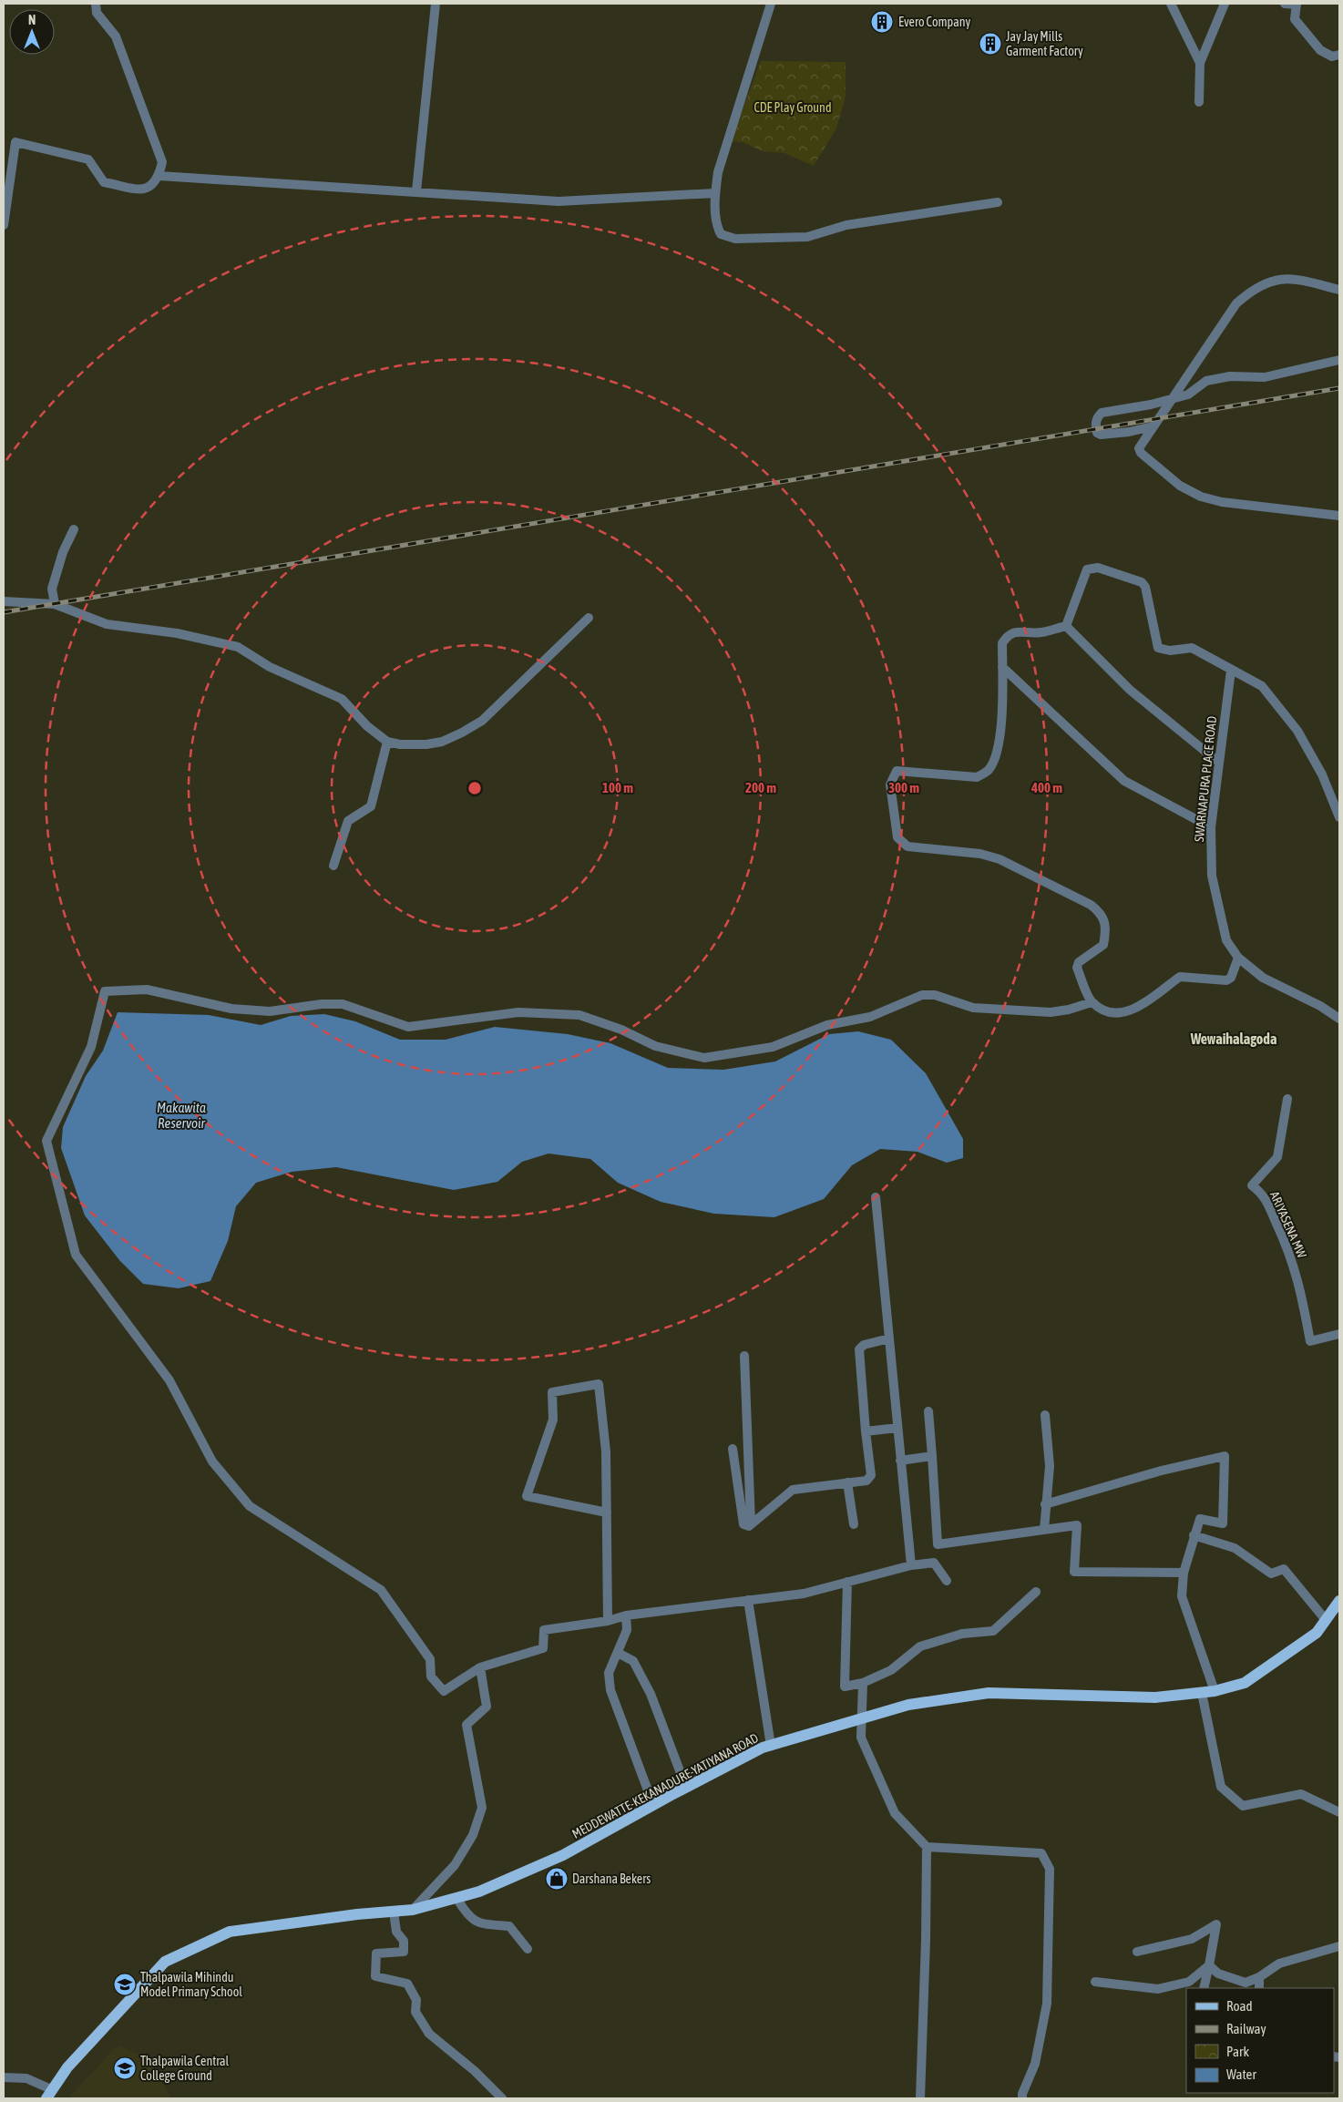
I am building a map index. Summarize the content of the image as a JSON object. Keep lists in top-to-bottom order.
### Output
{
  "streets": {
    "main road": ["MEDDEWATTE-KEKANADURE-YATIYANA ROAD"],
    "street": ["SWARNAPURA PLACE ROAD", "ARIYASENA MW"]
  },
  "districts": ["Wewaihalagoda"],
  "water": ["Makawita Reservoir"],
  "parks": ["CDE Play Ground"],
  "places": {
    "building": ["Evero Company", "Jay Jay Mills Garment Factory"],
    "shop": ["Darshana Bekers"],
    "school or university": ["Thalpawila Mihindu Model Primary School", "Thalpawila Central College Ground"]
  },
  "legend": [
    "Road",
    "Railway",
    "Park",
    "Water"
  ],
  "north": "top",
  "rings": [
    "100 m",
    "200 m",
    "300 m",
    "400 m"
  ]
}
